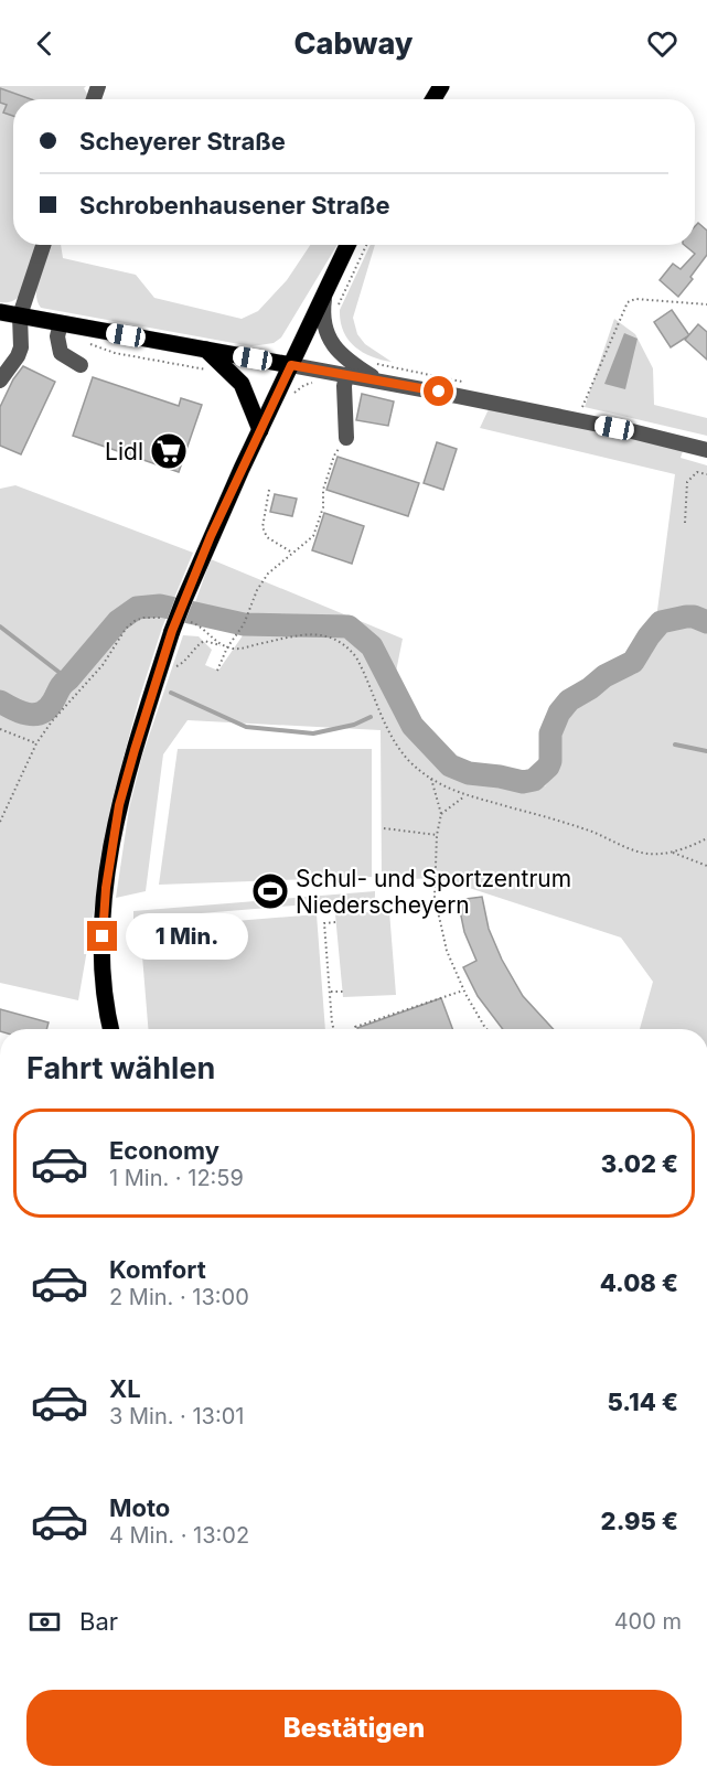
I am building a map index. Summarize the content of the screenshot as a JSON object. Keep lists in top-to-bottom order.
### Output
{
  "places": {
    "supermarket": ["Lidl"],
    "sports": ["Schul- und Sportzentrum Niederscheyern"]
  },
  "page": {
    "header": "Cabway",
    "banner": ["Scheyerer Straße", "Schrobenhausener Straße"],
    "bubble": "1 Min.",
    "heading": "Fahrt wählen",
    "list": [
      {
        "name": "Economy",
        "note": "1 Min. · 12:59",
        "value": "3.02 €"
      },
      {
        "name": "Komfort",
        "note": "2 Min. · 13:00",
        "value": "4.08 €"
      },
      {
        "name": "XL",
        "note": "3 Min. · 13:01",
        "value": "5.14 €"
      },
      {
        "name": "Moto",
        "note": "4 Min. · 13:02",
        "value": "2.95 €"
      }
    ],
    "pay": ["Bar", "400 m"],
    "buttons": "Bestätigen"
  }
}
